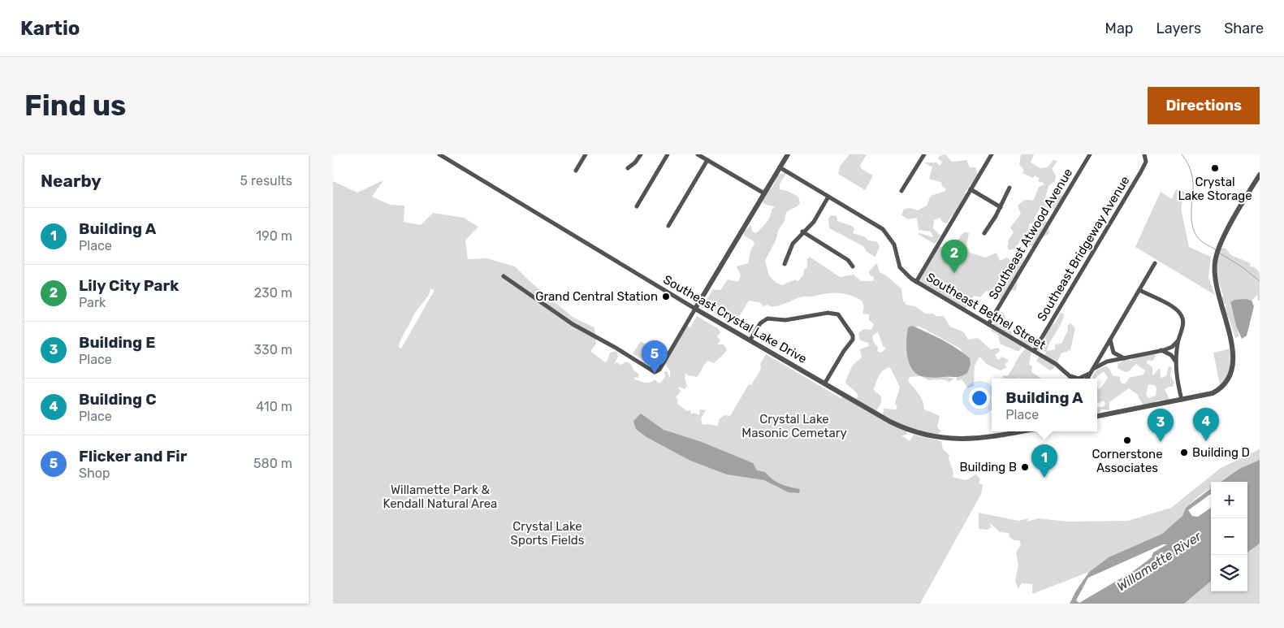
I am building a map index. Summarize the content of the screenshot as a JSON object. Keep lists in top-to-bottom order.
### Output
{
  "streets": {
    "street": [
      "Southeast Atwood Avenue",
      "Southeast Bridgeway Avenue",
      "Southeast Bethel Street",
      "Southeast Crystal Lake Drive"
    ]
  },
  "crossings": [
    ["Southeast Atwood Avenue", "Southeast Bethel Street"],
    ["Southeast Bridgeway Avenue", "Southeast Bethel Street"]
  ],
  "water": ["Willamette River"],
  "parks": ["Crystal Lake Masonic Cemetary", "Willamette Park & Kendall Natural Area", "Crystal Lake Sports Fields"],
  "places": [
    "Crystal Lake Storage",
    "Grand Central Station",
    "Cornerstone Associates",
    "Building D",
    "Building B"
  ],
  "page": {
    "header": "Kartio",
    "nav": ["Map", "Layers", "Share"],
    "buttons": "Directions",
    "title": "Find us",
    "heading": ["Nearby", "5 results"],
    "list": [
      {
        "mark": "1",
        "name": "Building A",
        "note": "Place",
        "value": "190 m"
      },
      {
        "mark": "2",
        "name": "Lily City Park",
        "note": "Park",
        "value": "230 m"
      },
      {
        "mark": "3",
        "name": "Building E",
        "note": "Place",
        "value": "330 m"
      },
      {
        "mark": "4",
        "name": "Building C",
        "note": "Place",
        "value": "410 m"
      },
      {
        "mark": "5",
        "name": "Flicker and Fir",
        "note": "Shop",
        "value": "580 m"
      }
    ],
    "pins": [
      "2",
      "5",
      "4",
      "3",
      "1"
    ],
    "popup": ["Building A", "Place"],
    "map_buttons": ["+", "−"]
  }
}
